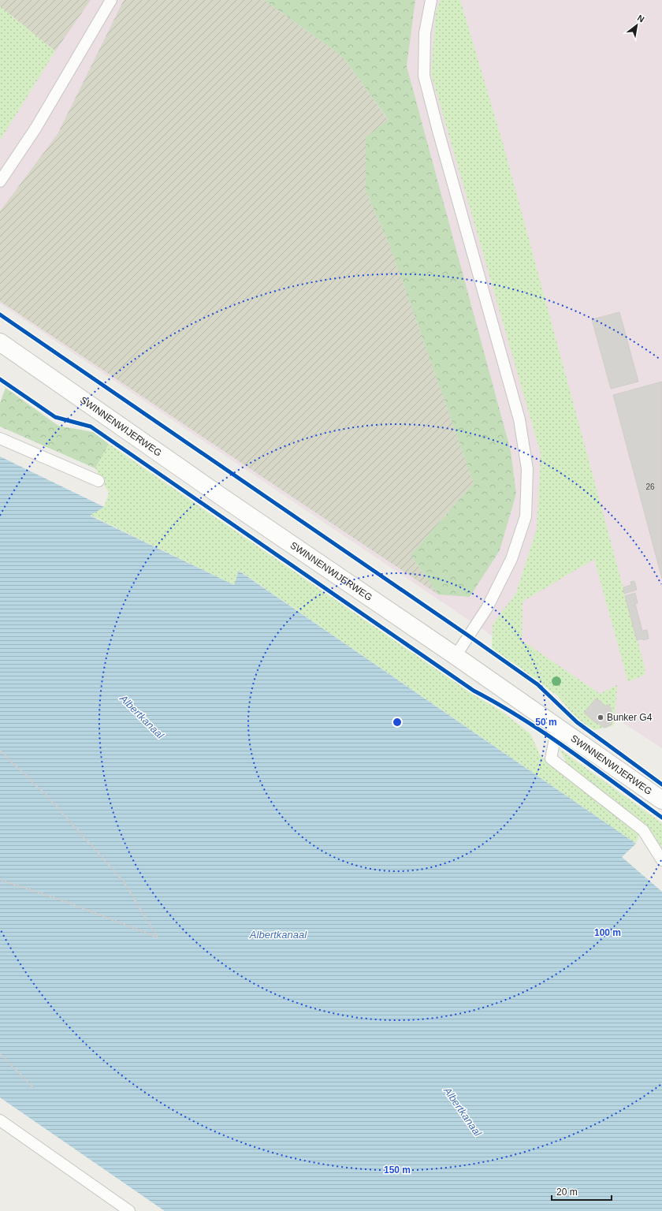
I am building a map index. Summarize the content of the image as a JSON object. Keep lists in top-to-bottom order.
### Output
{
  "streets": {
    "street": ["SWINNENWIJERWEG"]
  },
  "water": ["Albertkanaal"],
  "places": ["Bunker G4"],
  "house_numbers": ["26"],
  "scale_bar": "20 m",
  "north": "top right",
  "rings": ["50 m", "100 m", "150 m"]
}
